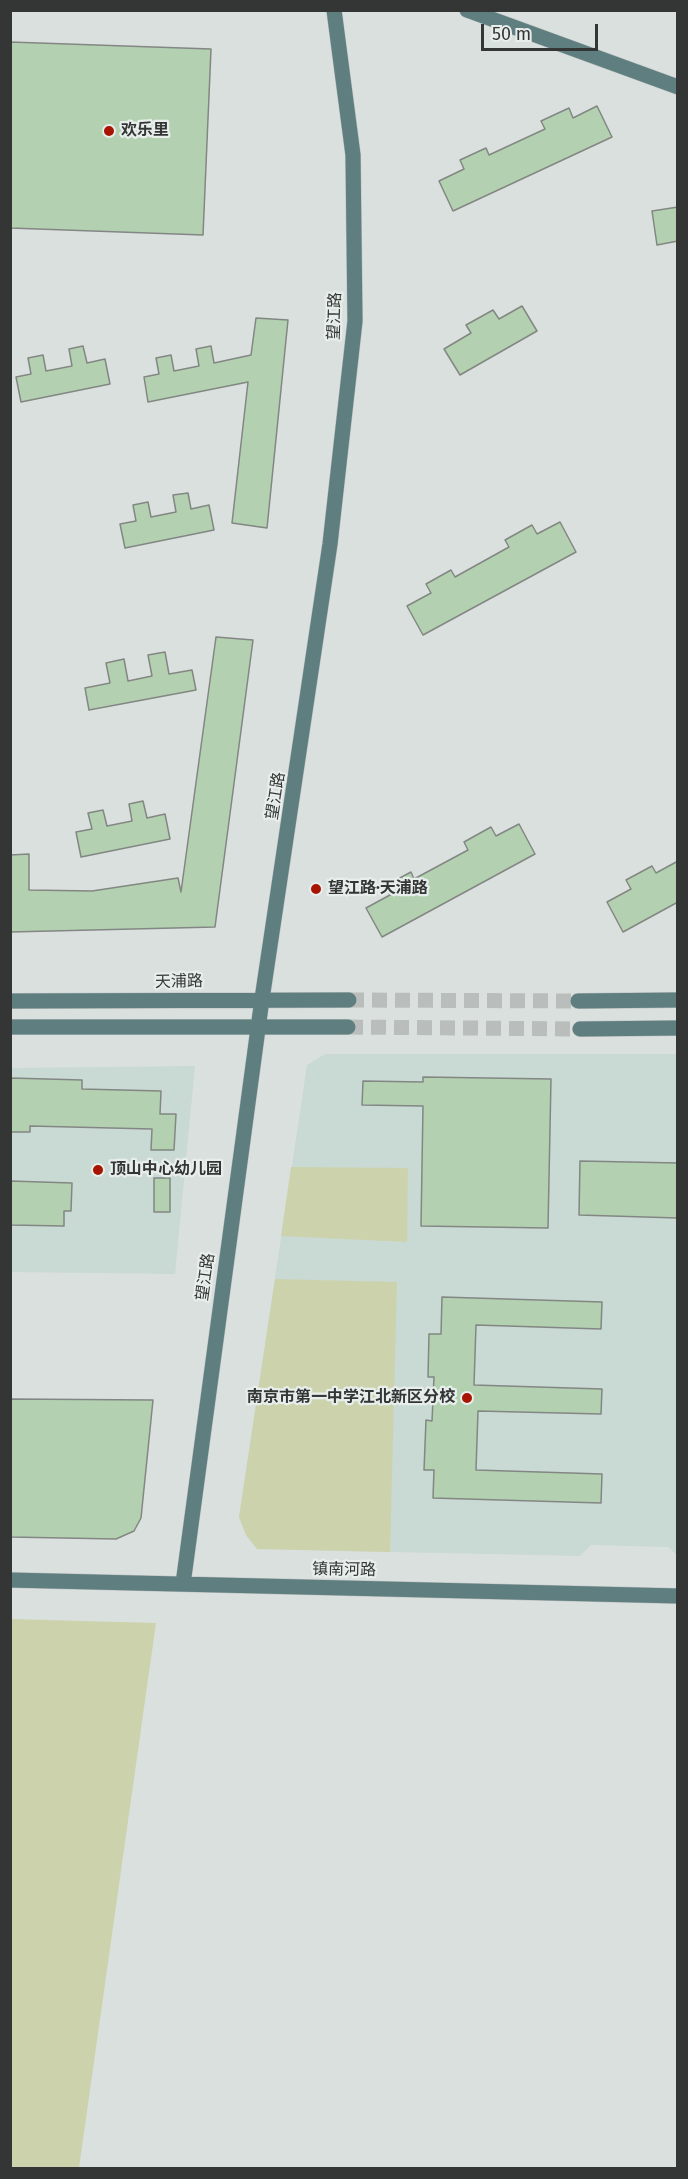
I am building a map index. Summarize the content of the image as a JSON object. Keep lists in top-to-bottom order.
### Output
{
  "streets": {
    "street": ["望江路", "天浦路", "镇南河路"]
  },
  "crossings": [
    ["望江路", "天浦路"],
    ["望江路", "镇南河路"]
  ],
  "places": [
    "欢乐里",
    "望江路·天浦路",
    "顶山中心幼儿园",
    "南京市第一中学江北新区分校"
  ],
  "scale_bar": "50 m"
}
